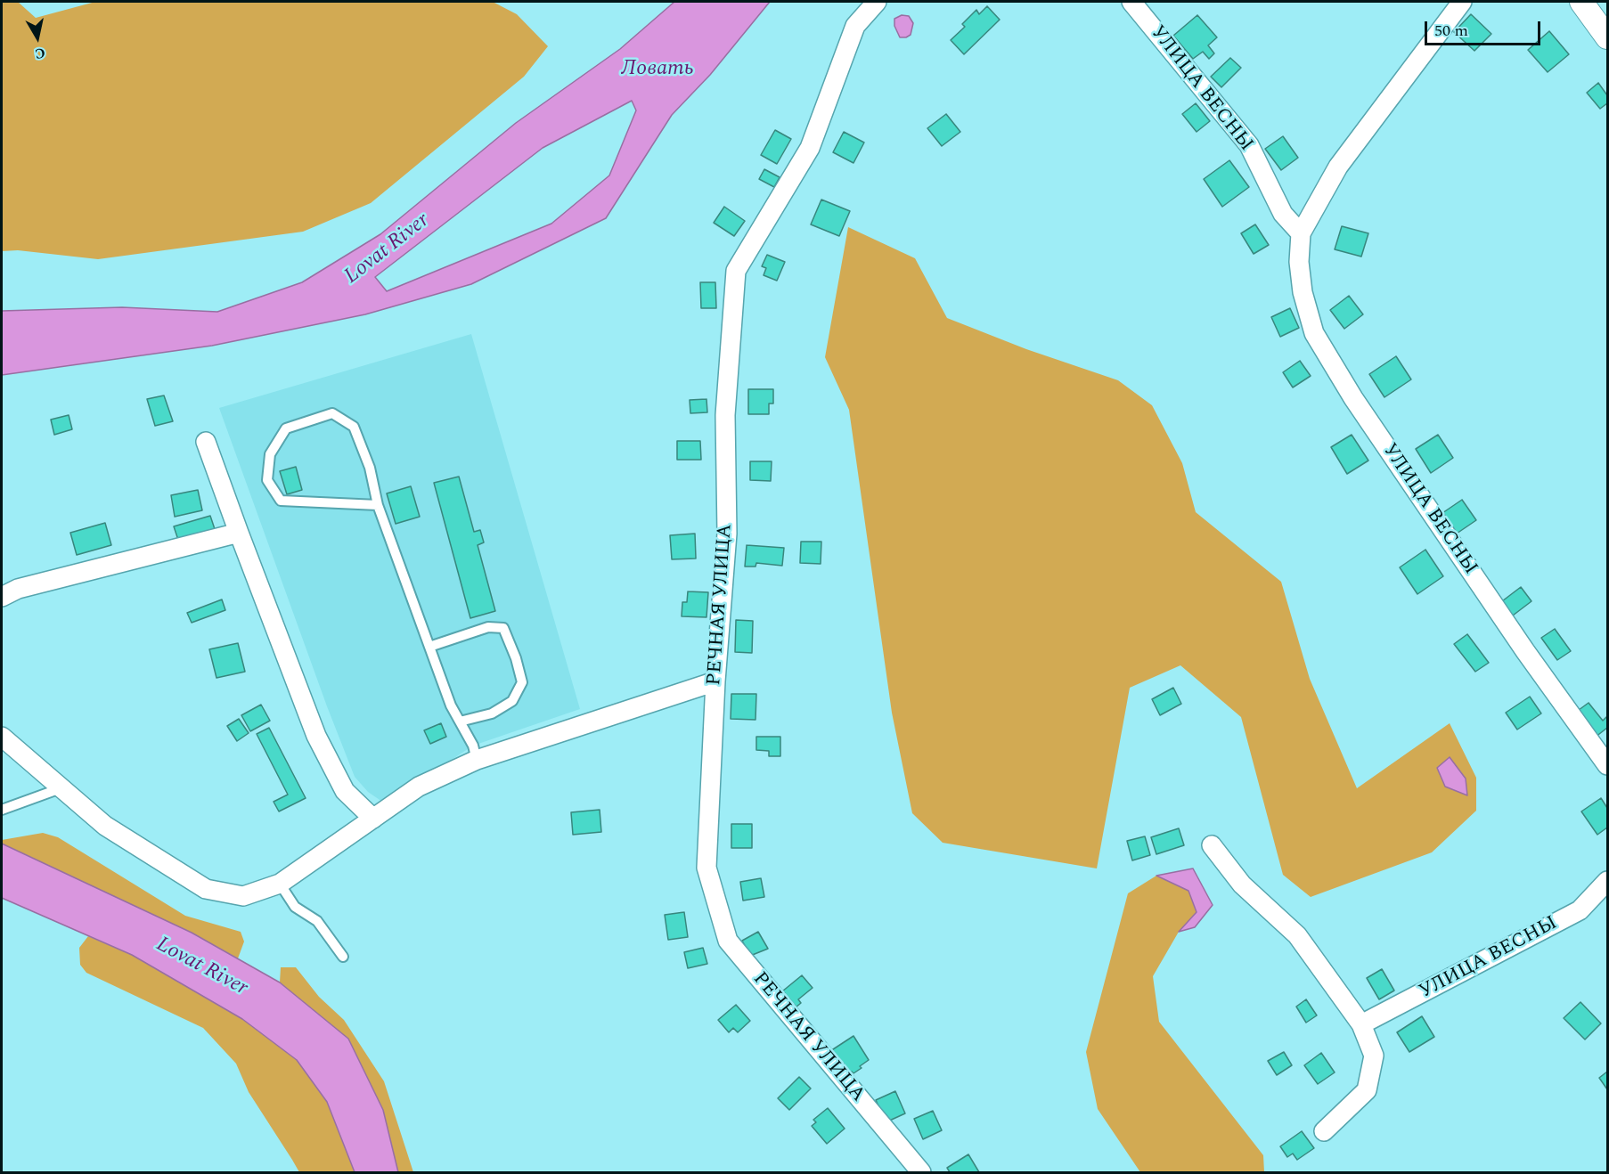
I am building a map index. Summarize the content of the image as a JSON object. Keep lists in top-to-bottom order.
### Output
{
  "streets": {
    "street": ["УЛИЦА ВЕСНЫ", "РЕЧНАЯ УЛИЦА"]
  },
  "water": ["Ловать", "Lovat River"],
  "scale_bar": "50 m",
  "north": "bottom"
}
